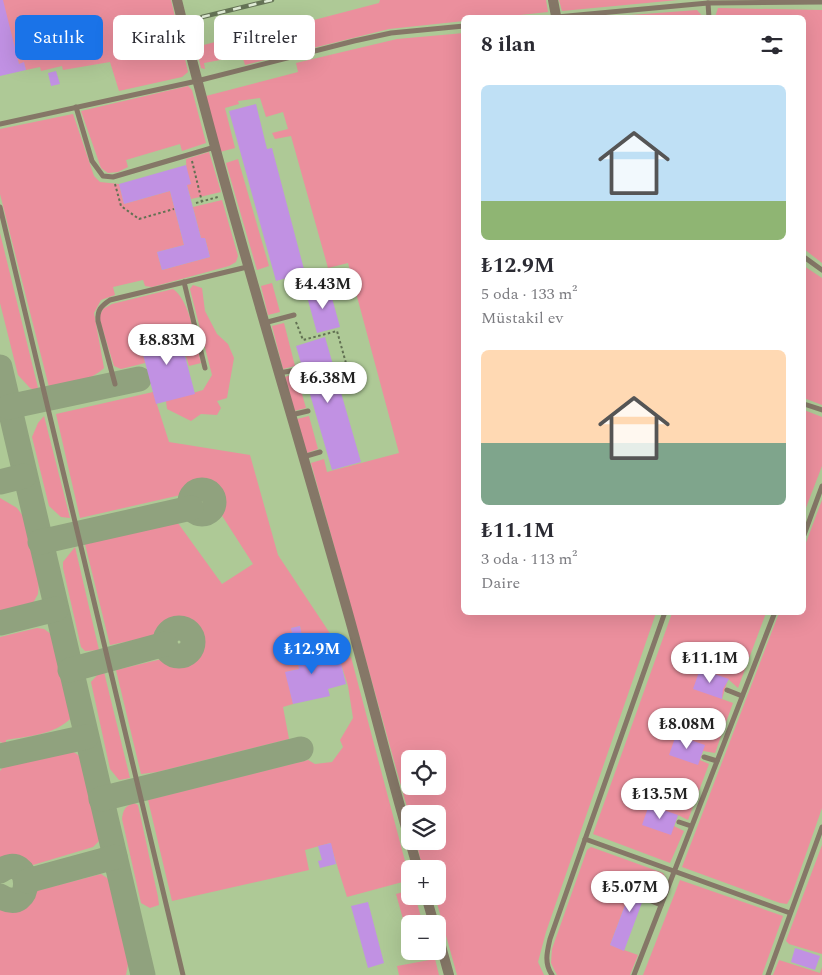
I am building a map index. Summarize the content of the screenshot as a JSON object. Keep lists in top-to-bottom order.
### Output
{
  "page": {
    "chip": ["Satılık", "Kiralık", "Filtreler"],
    "heading": "8 ilan",
    "list": [
      {
        "name": "₺12.9M",
        "note": "5 oda · 133 m² · Müstakil ev"
      },
      {
        "name": "₺11.1M",
        "note": "3 oda · 113 m² · Daire"
      }
    ],
    "price": [
      "₺4.43M",
      "₺8.83M",
      "₺6.38M",
      "₺12.9M",
      "₺11.1M",
      "₺8.08M",
      "₺13.5M",
      "₺5.07M"
    ],
    "map_buttons": ["+", "−"]
  }
}
